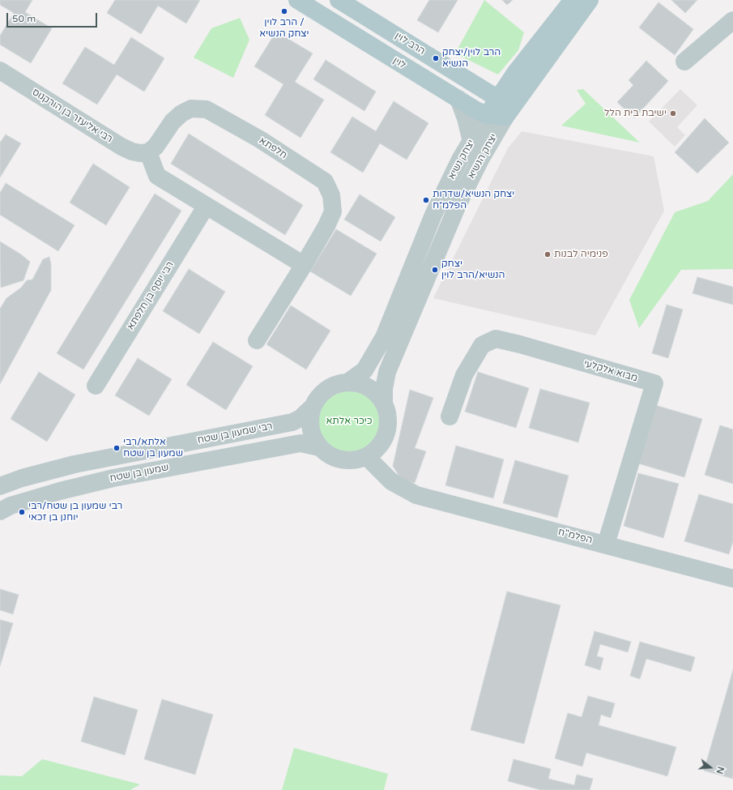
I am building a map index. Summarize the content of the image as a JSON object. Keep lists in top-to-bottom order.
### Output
{
  "streets": {
    "main road": [
      "הרב לוין",
      "לוין",
      "יצחק הנשיא",
      "יצחק נשיא"
    ],
    "street": [
      "רבי אליעזר בן הורקנוס",
      "חלפתא",
      "רבי יוסף בן חלפתא",
      "מבוא אלקלעי",
      "רבי שמעון בן שטח",
      "שמעון בן שטח",
      "הפלמ\"ח"
    ]
  },
  "crossings": [
    ["הרב לוין", "לוין"],
    ["הרב לוין", "יצחק הנשיא"],
    ["הרב לוין", "יצחק נשיא"],
    ["לוין", "יצחק הנשיא"],
    ["לוין", "יצחק נשיא"],
    ["רבי אליעזר בן הורקנוס", "חלפתא"],
    ["יצחק הנשיא", "יצחק נשיא"],
    ["יצחק הנשיא", "רבי שמעון בן שטח"],
    ["יצחק הנשיא", "שמעון בן שטח"],
    ["יצחק נשיא", "רבי שמעון בן שטח"],
    ["יצחק נשיא", "שמעון בן שטח"],
    ["מבוא אלקלעי", "הפלמ\"ח"],
    ["רבי שמעון בן שטח", "שמעון בן שטח"]
  ],
  "parks": ["כיכר אלתא"],
  "places": [
    "הרב לוין / יצחק הנשיא",
    "הרב לוין/יצחק הנשיא",
    "ישיבת בית הלל",
    "יצחק הנשיא/שדרות הפלמ״ח",
    "פנימיה לבנות",
    "יצחק הנשיא/הרב לוין",
    "אלתא/רבי שמעון בן שטח",
    "רבי שמעון בן שטח/רבי יוחנן בן זכאי"
  ],
  "scale_bar": "50 m",
  "north": "right"
}
